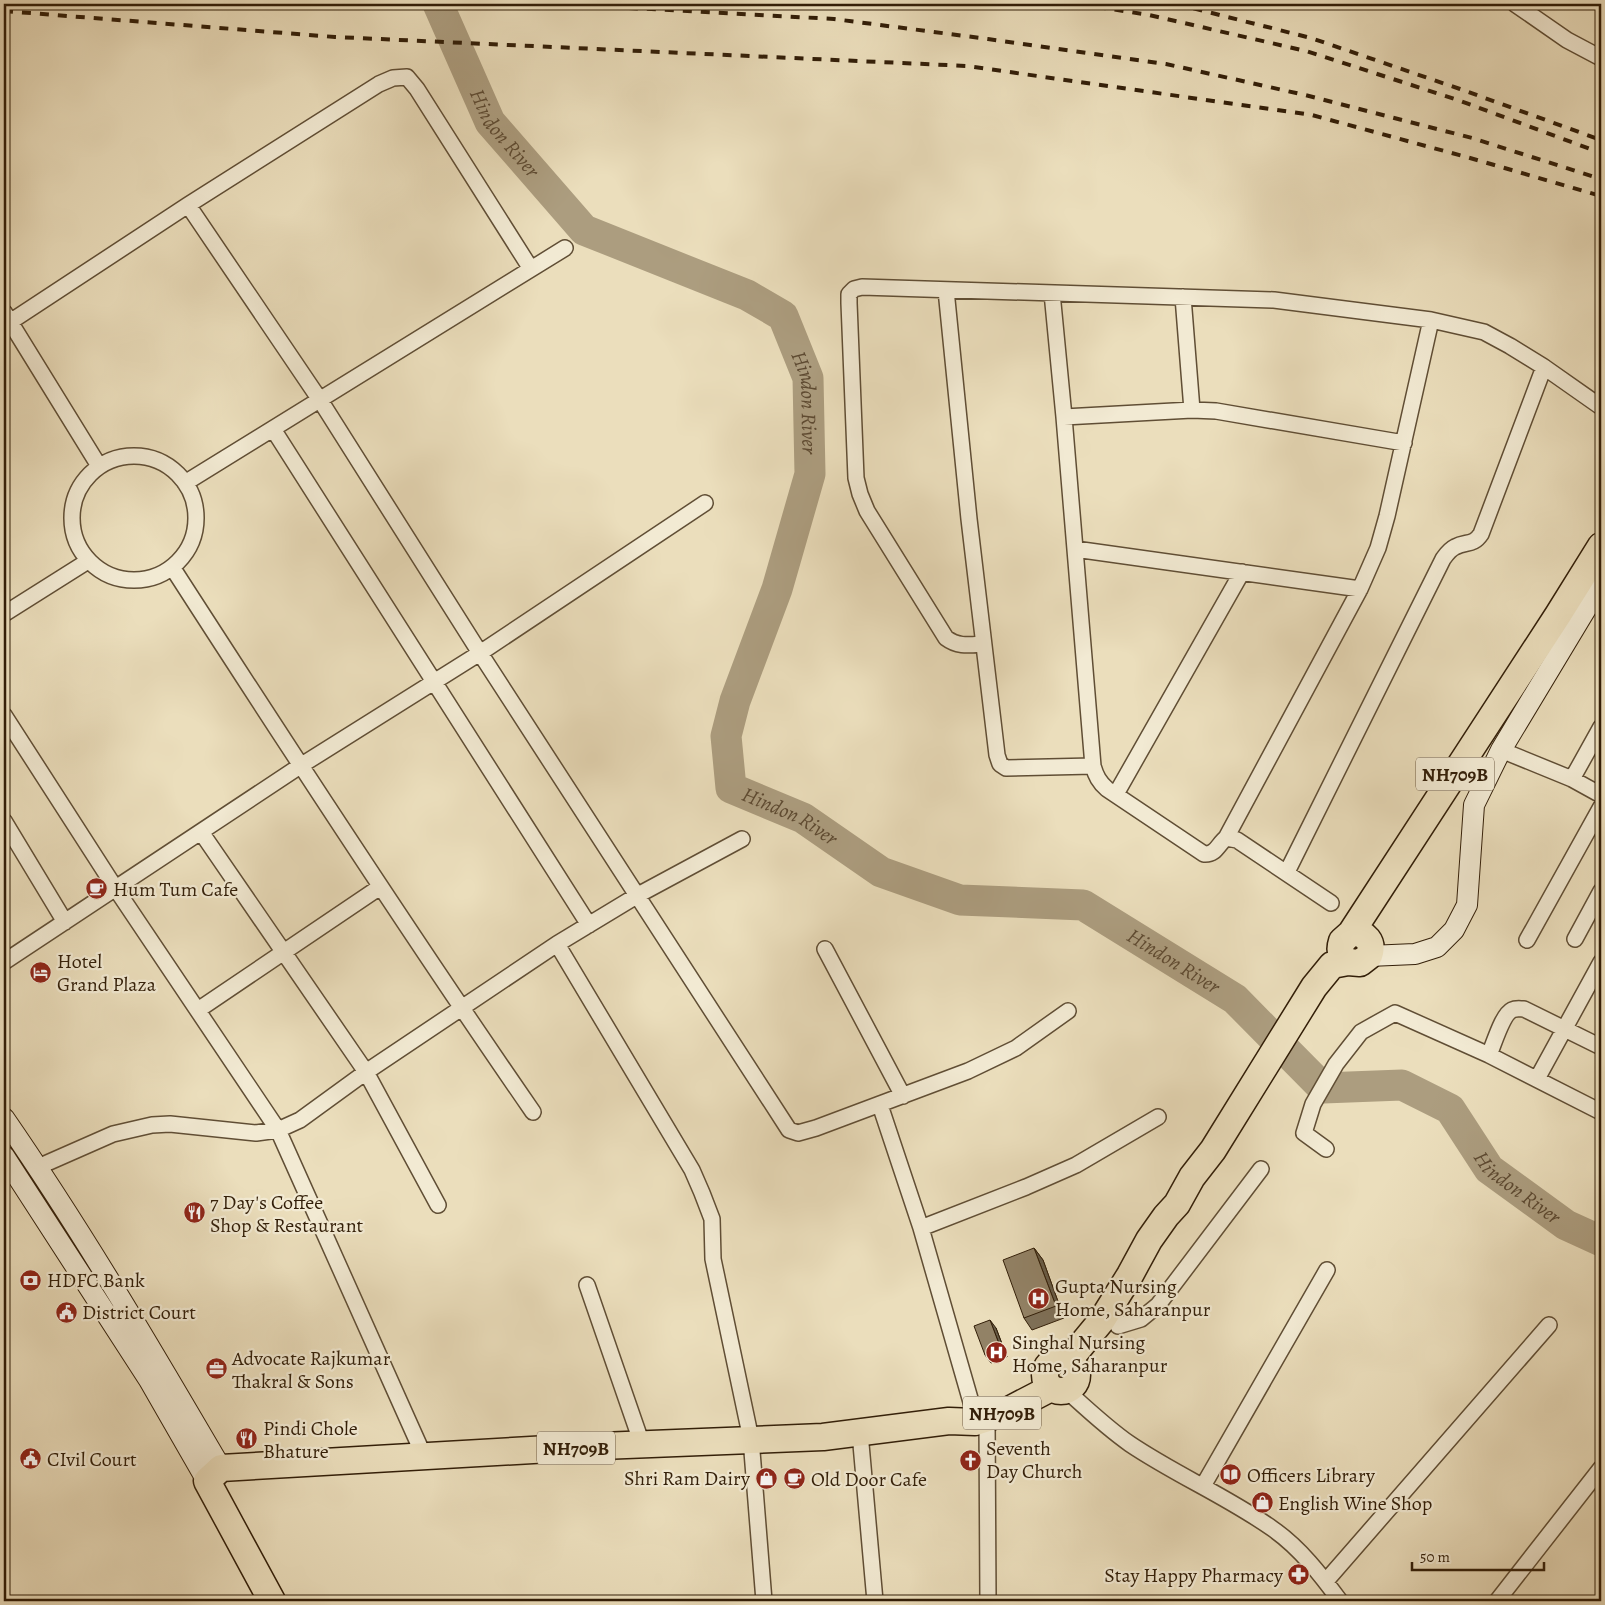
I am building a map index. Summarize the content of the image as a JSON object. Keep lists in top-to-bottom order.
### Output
{
  "streets": {
    "highway": ["NH709B"]
  },
  "water": ["Hindon River"],
  "places": {
    "cafe": ["Hum Tum Cafe", "Old Door Cafe"],
    "hotel": ["Hotel Grand Plaza"],
    "restaurant": ["7 Day's Coffee Shop & Restaurant", "Pindi Chole Bhature"],
    "bank": ["HDFC Bank"],
    "hospital": ["Gupta Nursing Home, Saharanpur", "Singhal Nursing Home, Saharanpur"],
    "public building": ["District Court", "CIvil Court"],
    "office": ["Advocate Rajkumar Thakral & Sons"],
    "church": ["Seventh Day Church"],
    "library": ["Officers Library"],
    "shop": ["Shri Ram Dairy", "English Wine Shop"],
    "pharmacy": ["Stay Happy Pharmacy"]
  },
  "scale_bar": "50 m"
}
